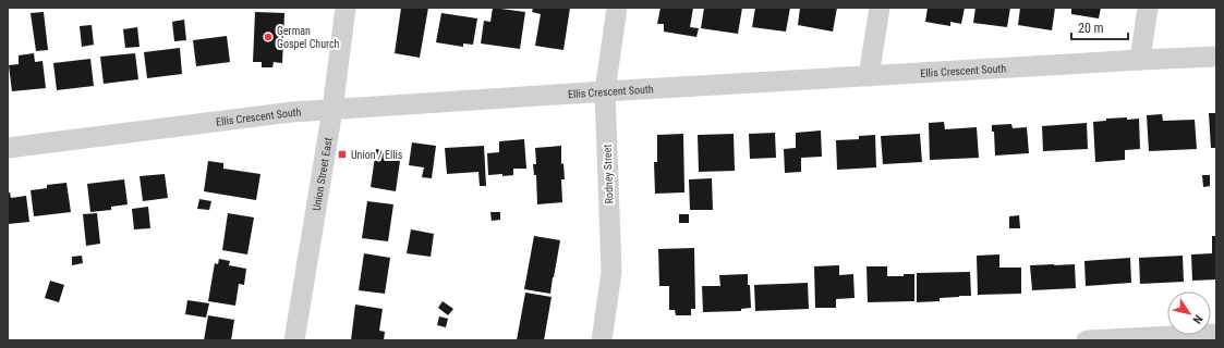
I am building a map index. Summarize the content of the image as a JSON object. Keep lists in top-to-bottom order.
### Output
{
  "streets": {
    "street": ["Ellis Crescent South", "Union Street East", "Rodney Street"]
  },
  "crossings": [
    ["Ellis Crescent South", "Union Street East"],
    ["Ellis Crescent South", "Rodney Street"]
  ],
  "places": {
    "other": ["German Gospel Church"],
    "transit": ["Union / Ellis"]
  },
  "scale_bar": "20 m",
  "north": "bottom right"
}
